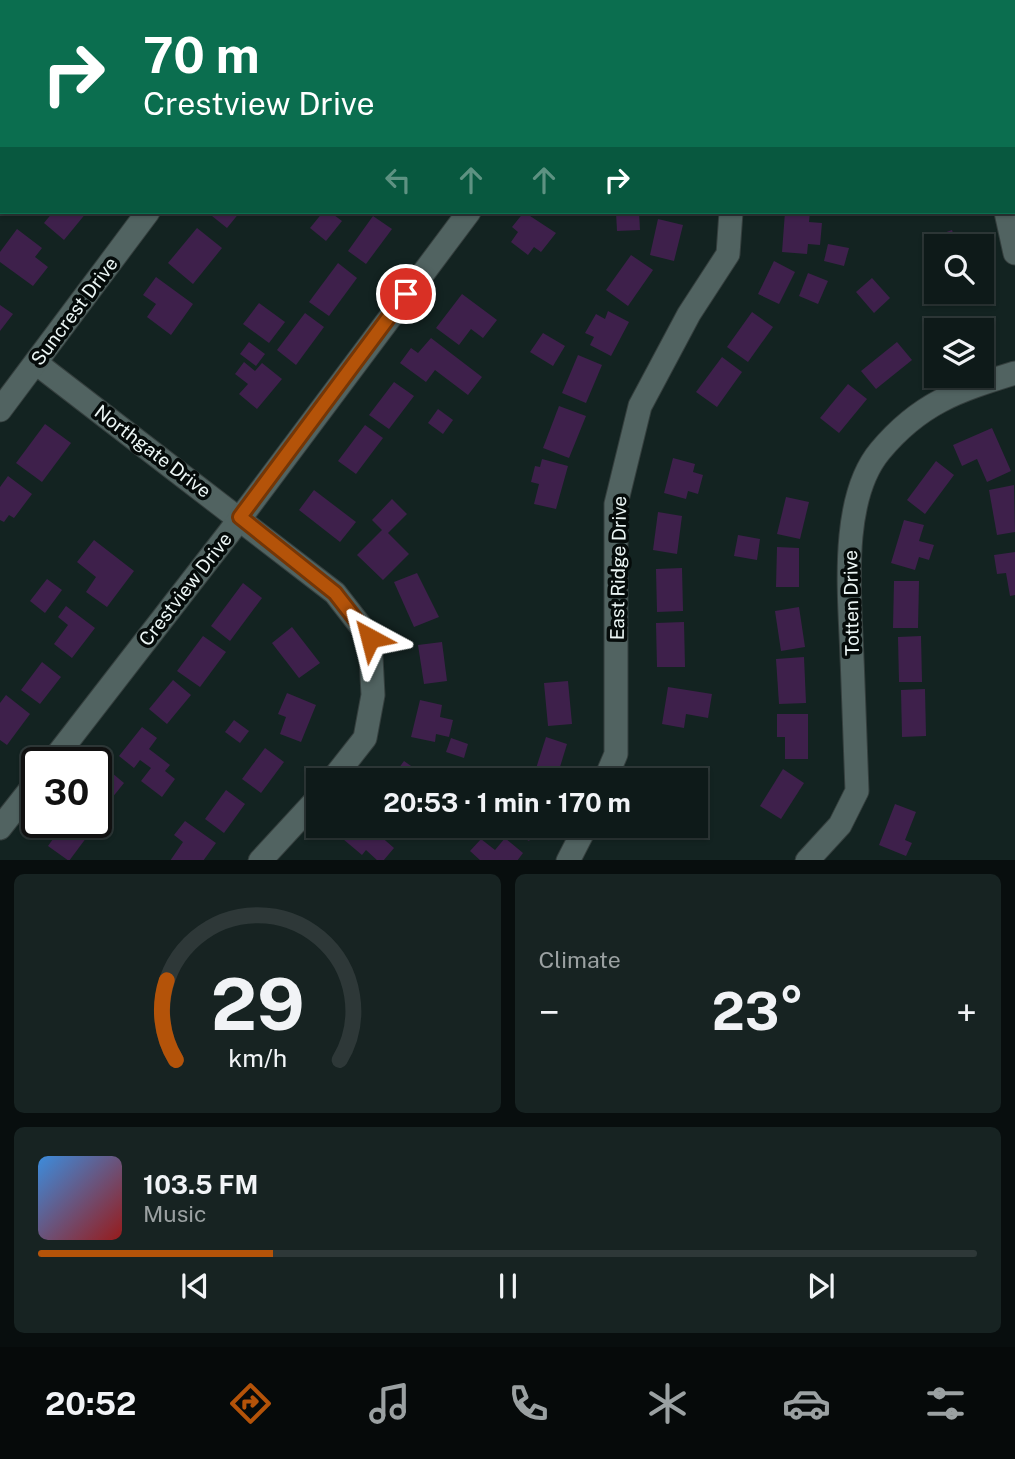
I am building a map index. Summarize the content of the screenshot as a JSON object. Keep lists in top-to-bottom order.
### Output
{
  "streets": {
    "street": [
      "Suncrest Drive",
      "Northgate Drive",
      "East Ridge Drive",
      "Crestview Drive",
      "Totten Drive"
    ]
  },
  "crossings": [
    ["Suncrest Drive", "Northgate Drive"],
    ["Northgate Drive", "Crestview Drive"]
  ],
  "page": {
    "turn": ["70 m", "Crestview Drive"],
    "limit": "30",
    "trip": "20:53 · 1 min · 170 m",
    "tile": "Climate",
    "heat": ["−", "23°", "+"],
    "song": ["103.5 FM", "Music"],
    "tabs": "20:52",
    "gauge": ["29", "km/h"]
  }
}
